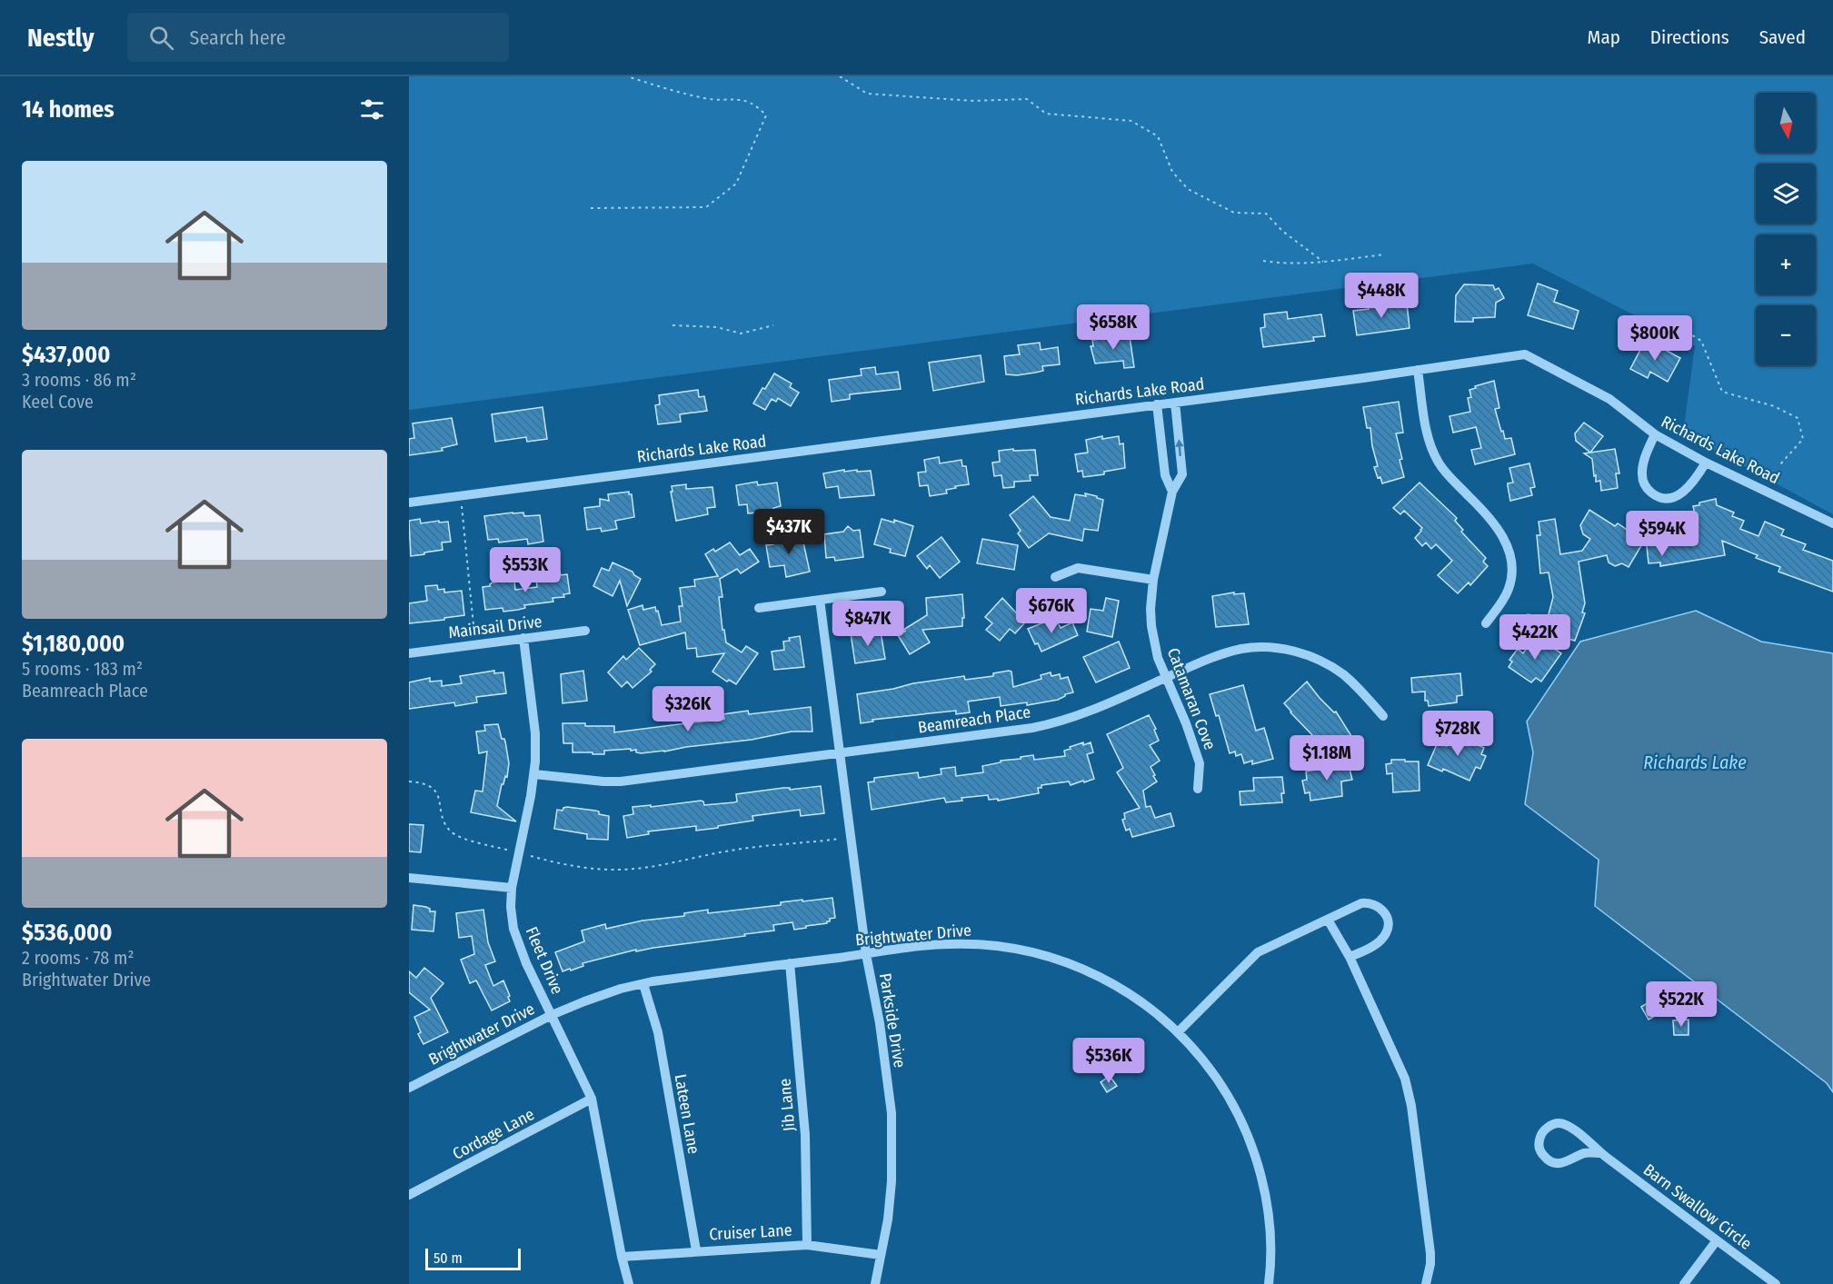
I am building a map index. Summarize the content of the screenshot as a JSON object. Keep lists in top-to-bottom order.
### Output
{
  "streets": {
    "street": [
      "Richards Lake Road",
      "Mainsail Drive",
      "Catamaran Cove",
      "Beamreach Place",
      "Brightwater Drive",
      "Fleet Drive",
      "Parkside Drive",
      "Jib Lane",
      "Lateen Lane",
      "Cordage Lane",
      "Barn Swallow Circle",
      "Cruiser Lane"
    ]
  },
  "crossings": [
    ["Richards Lake Road", "Catamaran Cove"],
    ["Mainsail Drive", "Fleet Drive"],
    ["Catamaran Cove", "Beamreach Place"],
    ["Beamreach Place", "Fleet Drive"],
    ["Beamreach Place", "Parkside Drive"],
    ["Brightwater Drive", "Fleet Drive"],
    ["Brightwater Drive", "Parkside Drive"],
    ["Brightwater Drive", "Jib Lane"],
    ["Brightwater Drive", "Lateen Lane"],
    ["Fleet Drive", "Cordage Lane"],
    ["Fleet Drive", "Cruiser Lane"],
    ["Parkside Drive", "Cruiser Lane"],
    ["Jib Lane", "Cruiser Lane"],
    ["Lateen Lane", "Cruiser Lane"]
  ],
  "water": ["Richards Lake"],
  "scale_bar": "50 m",
  "north": "bottom",
  "page": {
    "header": "Nestly",
    "search": "Search here",
    "nav": ["Map", "Directions", "Saved"],
    "heading": "14 homes",
    "map_buttons": ["+", "−"],
    "list": [
      {
        "name": "$437,000",
        "note": "3 rooms · 86 m² · Keel Cove"
      },
      {
        "name": "$1,180,000",
        "note": "5 rooms · 183 m² · Beamreach Place"
      },
      {
        "name": "$536,000",
        "note": "2 rooms · 78 m² · Brightwater Drive"
      }
    ],
    "price": [
      "$448K",
      "$658K",
      "$800K",
      "$437K",
      "$594K",
      "$553K",
      "$676K",
      "$847K",
      "$422K",
      "$326K",
      "$728K",
      "$1.18M",
      "$522K",
      "$536K"
    ],
    "scale": "50 m"
  }
}
